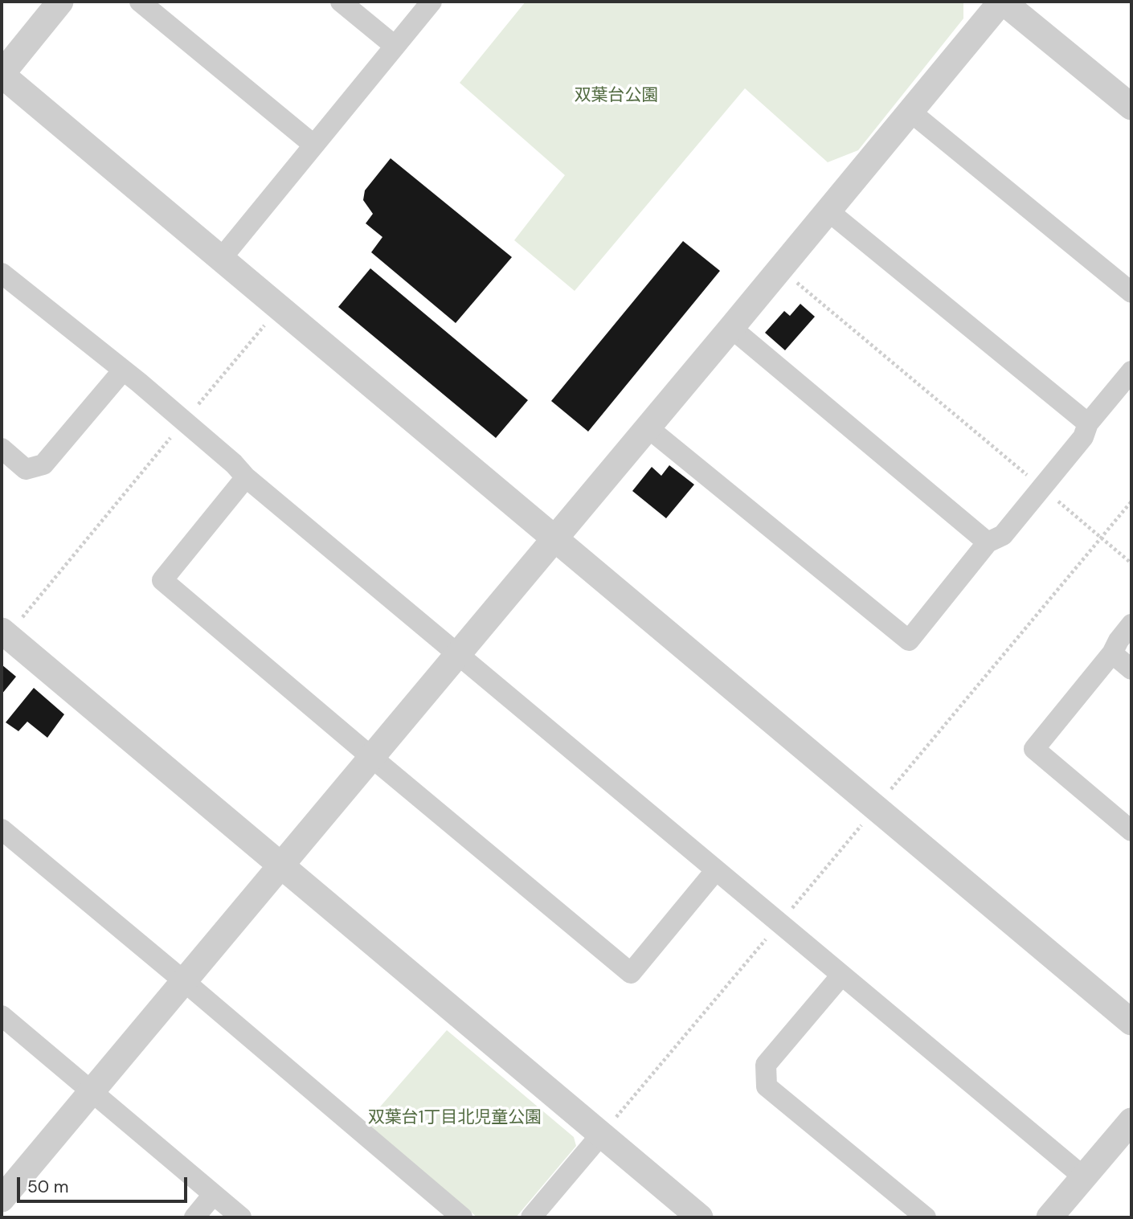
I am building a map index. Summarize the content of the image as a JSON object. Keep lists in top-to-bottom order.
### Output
{
  "parks": ["双葉台公園", "双葉台1丁目北児童公園"],
  "scale_bar": "50 m"
}
